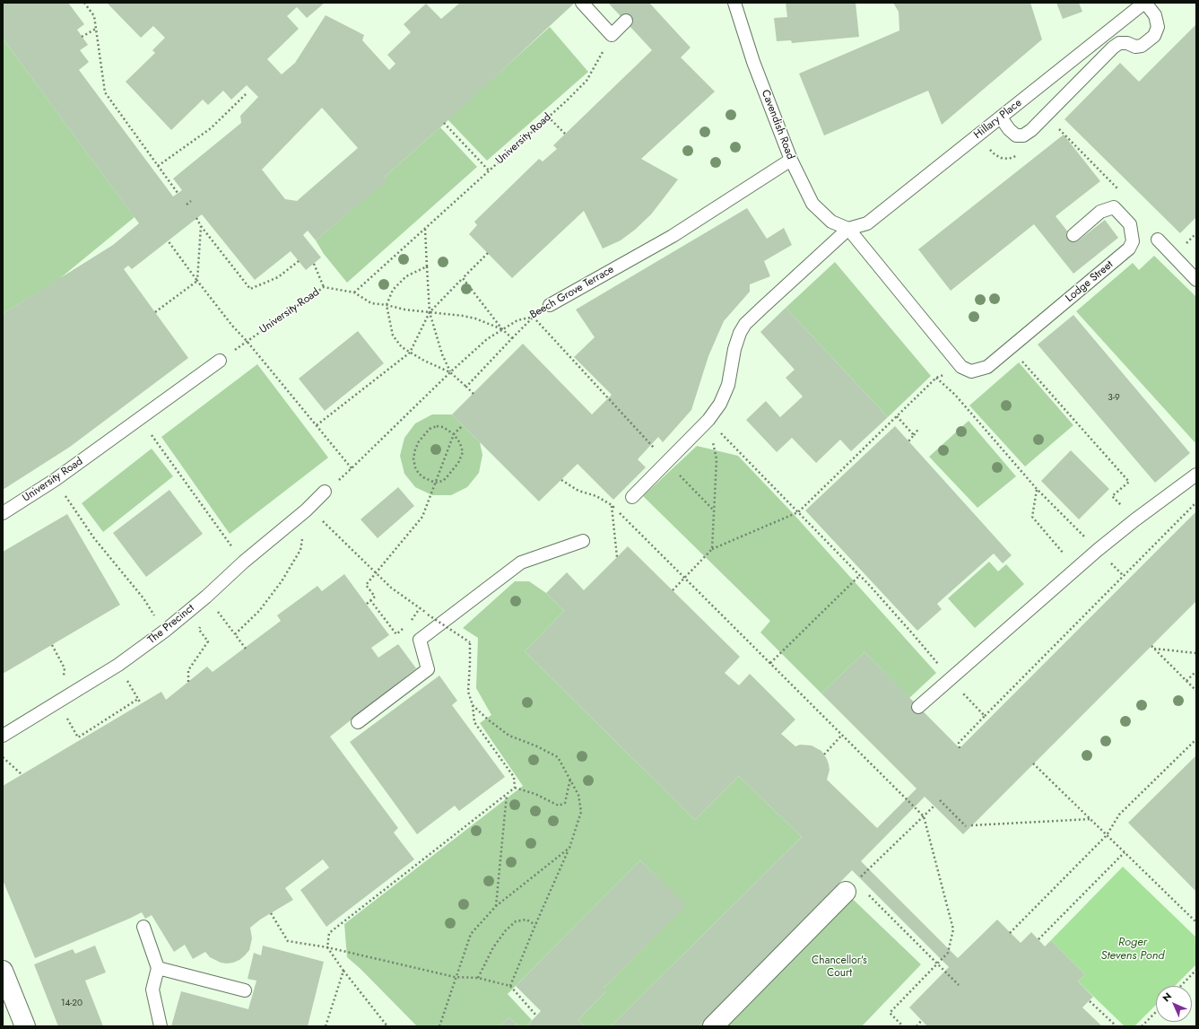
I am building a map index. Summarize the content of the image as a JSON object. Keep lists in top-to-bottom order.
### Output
{
  "streets": {
    "lane": [
      "Hillary Place",
      "Cavendish Road",
      "University Road",
      "Lodge Street",
      "Beech Grove Terrace",
      "The Precinct"
    ]
  },
  "crossings": [
    ["Hillary Place", "Cavendish Road"],
    ["Cavendish Road", "Beech Grove Terrace"],
    ["Beech Grove Terrace", "The Precinct"]
  ],
  "water": ["Roger Stevens Pond"],
  "parks": ["Chancellor's Court"],
  "house_numbers": ["3-9", "14-20"],
  "north": "top left"
}
